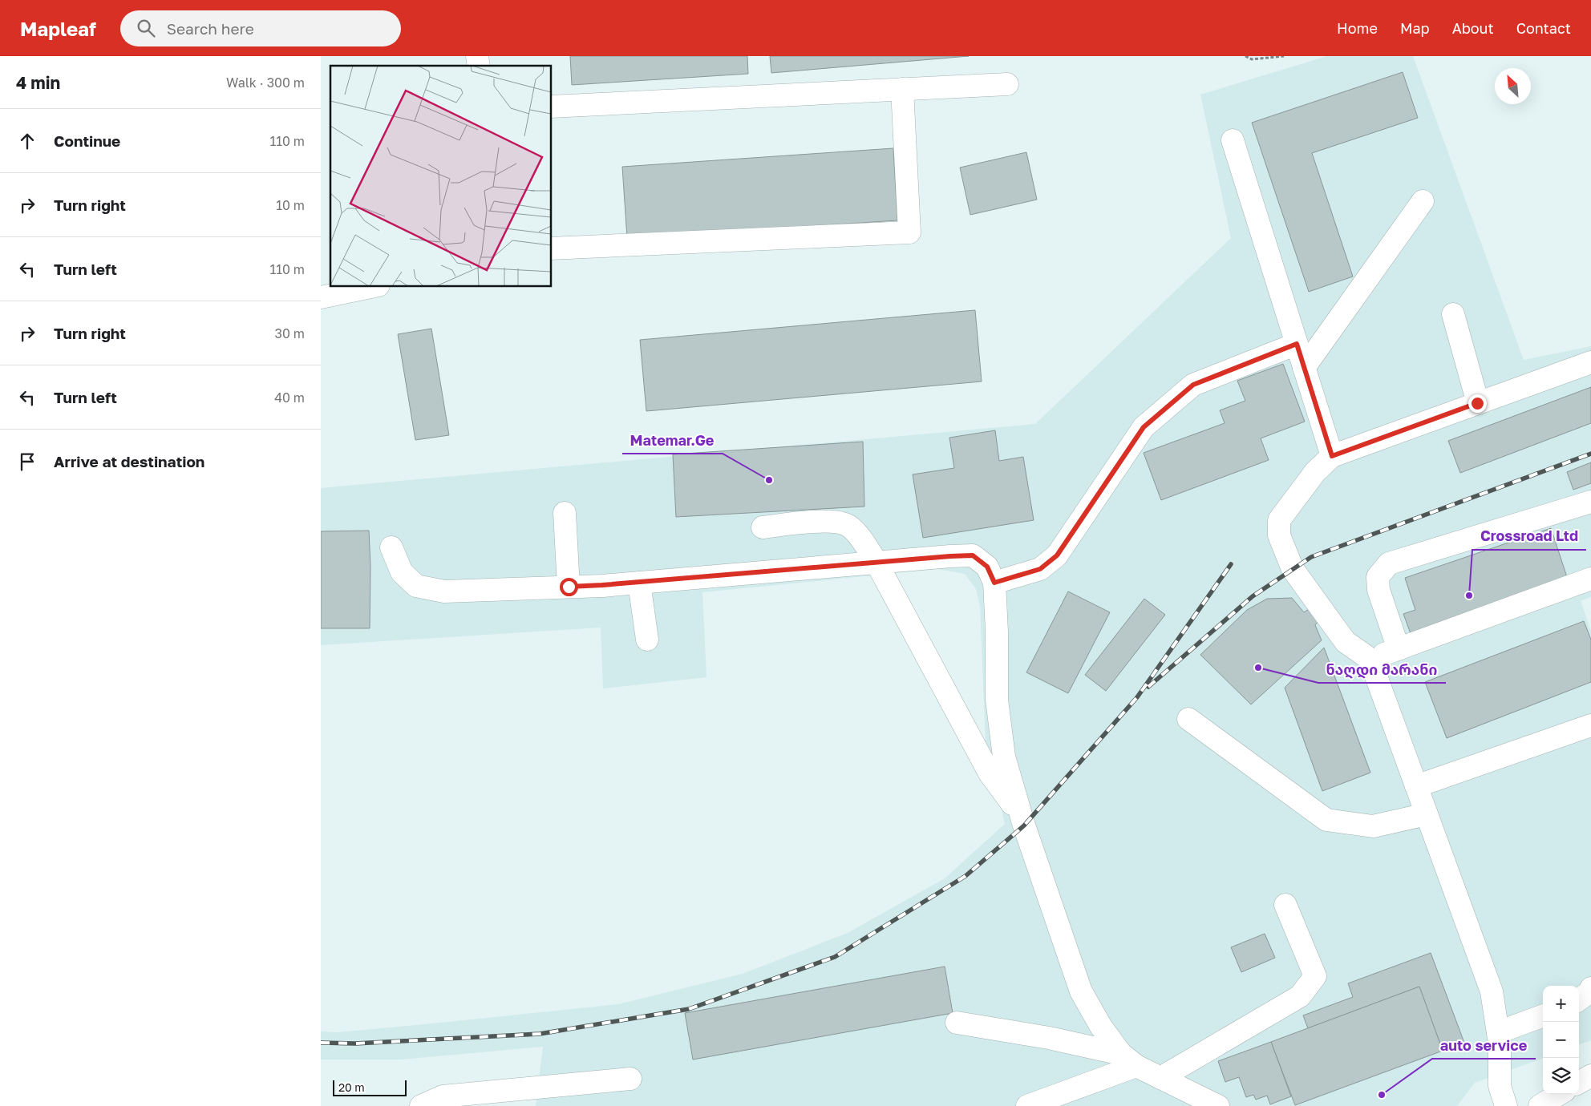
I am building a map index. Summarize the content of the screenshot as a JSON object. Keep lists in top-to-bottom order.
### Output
{
  "places": [
    "Matemar.Ge",
    "Crossroad Ltd",
    "ნაღდი მარანი",
    "auto service"
  ],
  "scale_bar": "20 m",
  "north": "top left",
  "page": {
    "header": "Mapleaf",
    "search": "Search here",
    "nav": [
      "Home",
      "Map",
      "About",
      "Contact"
    ],
    "heading": ["4 min", "Walk · 300 m"],
    "list": [
      ["Continue", "110 m"],
      ["Turn right", "10 m"],
      ["Turn left", "110 m"],
      ["Turn right", "30 m"],
      ["Turn left", "40 m"],
      "Arrive at destination"
    ],
    "map_buttons": ["+", "−"],
    "scale": "20 m"
  }
}
